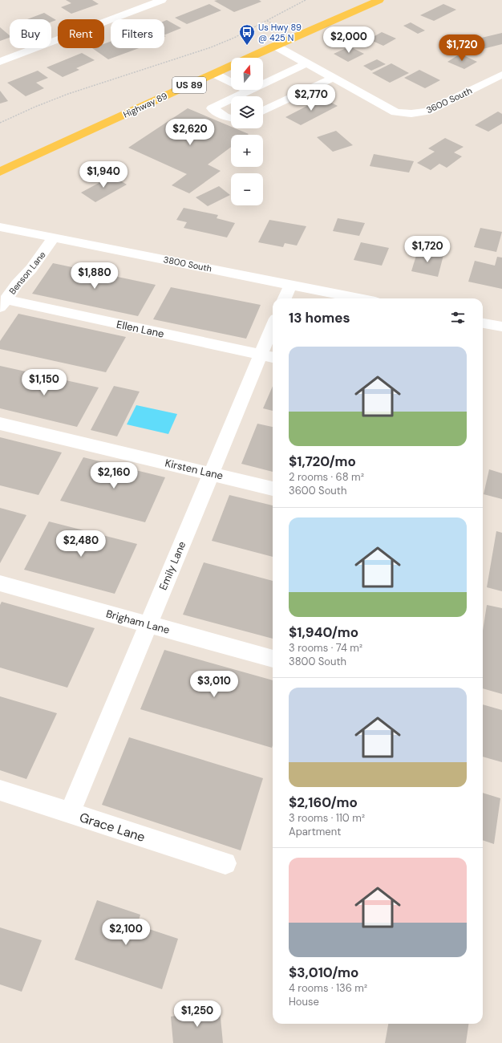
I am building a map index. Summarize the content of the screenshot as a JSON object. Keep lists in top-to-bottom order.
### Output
{
  "streets": {
    "main road": ["US 89", "Highway 89"],
    "street": [
      "3600 South",
      "3800 South",
      "Benson Lane",
      "Ellen Lane",
      "Kirsten Lane",
      "Emily Lane",
      "Brigham Lane",
      "Grace Lane"
    ]
  },
  "crossings": [
    ["3600 South", "Highway 89"],
    ["3800 South", "Benson Lane"],
    ["Benson Lane", "Ellen Lane"],
    ["Ellen Lane", "Emily Lane"],
    ["Kirsten Lane", "Emily Lane"],
    ["Emily Lane", "Brigham Lane"],
    ["Emily Lane", "Grace Lane"]
  ],
  "places": {
    "bus stop": ["Us Hwy 89 @ 425 N"]
  },
  "north": "top",
  "page": {
    "chip": ["Buy", "Rent", "Filters"],
    "price": [
      "$2,000",
      "$1,720",
      "$2,770",
      "$2,620",
      "$1,940",
      "$1,720",
      "$1,880",
      "$1,150",
      "$2,160",
      "$2,480",
      "$3,010",
      "$2,100",
      "$1,250"
    ],
    "map_buttons": ["+", "−"],
    "heading": "13 homes",
    "list": [
      {
        "name": "$1,720/mo",
        "note": "2 rooms · 68 m² · 3600 South"
      },
      {
        "name": "$1,940/mo",
        "note": "3 rooms · 74 m² · 3800 South"
      },
      {
        "name": "$2,160/mo",
        "note": "3 rooms · 110 m² · Apartment"
      },
      {
        "name": "$3,010/mo",
        "note": "4 rooms · 136 m² · House"
      }
    ]
  }
}
